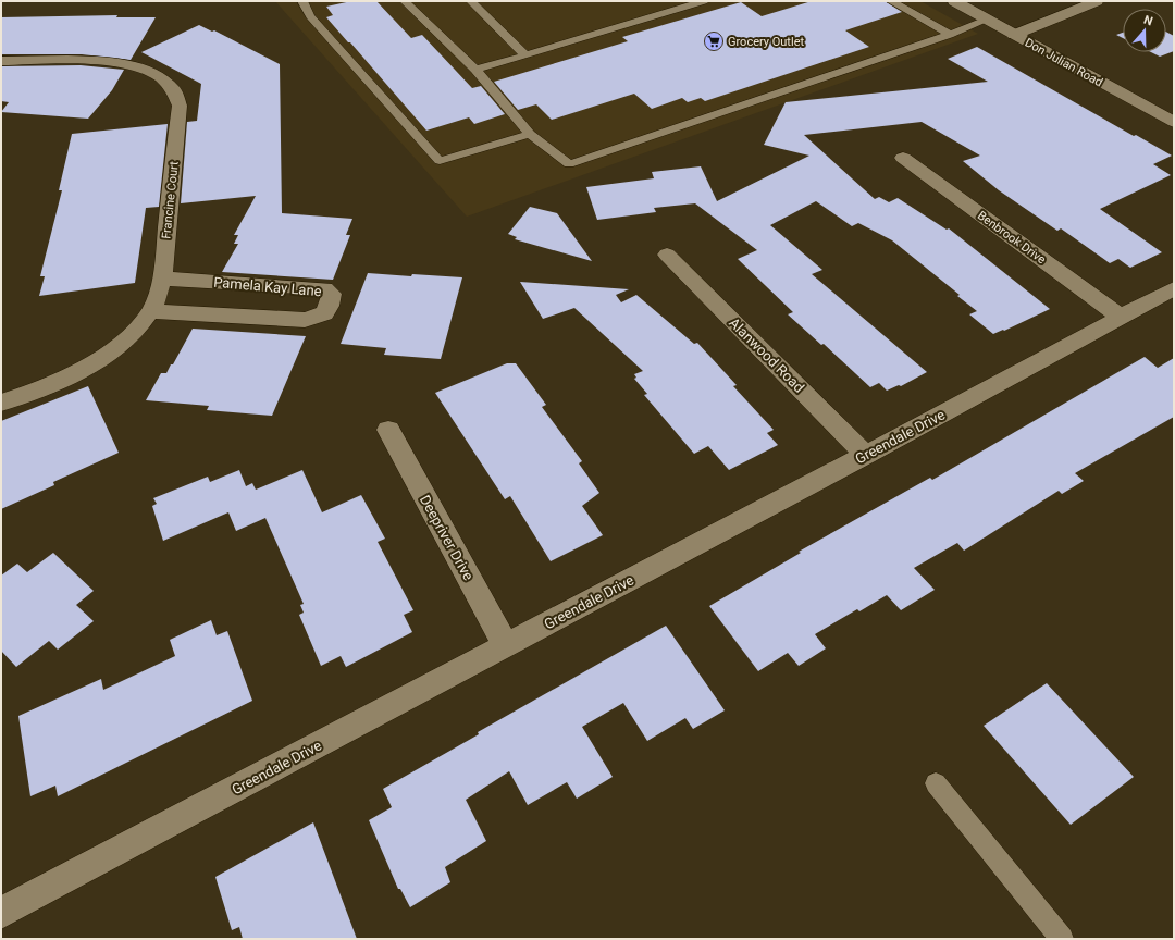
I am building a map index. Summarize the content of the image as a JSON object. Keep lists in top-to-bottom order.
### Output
{
  "streets": {
    "street": [
      "Don Julian Road",
      "Francine Court",
      "Benbrook Drive",
      "Pamela Kay Lane",
      "Alanwood Road",
      "Greendale Drive",
      "Deepriver Drive"
    ]
  },
  "crossings": [
    ["Francine Court", "Pamela Kay Lane"],
    ["Benbrook Drive", "Greendale Drive"],
    ["Alanwood Road", "Greendale Drive"],
    ["Greendale Drive", "Deepriver Drive"]
  ],
  "places": {
    "supermarket": ["Grocery Outlet"]
  },
  "north": "top"
}
